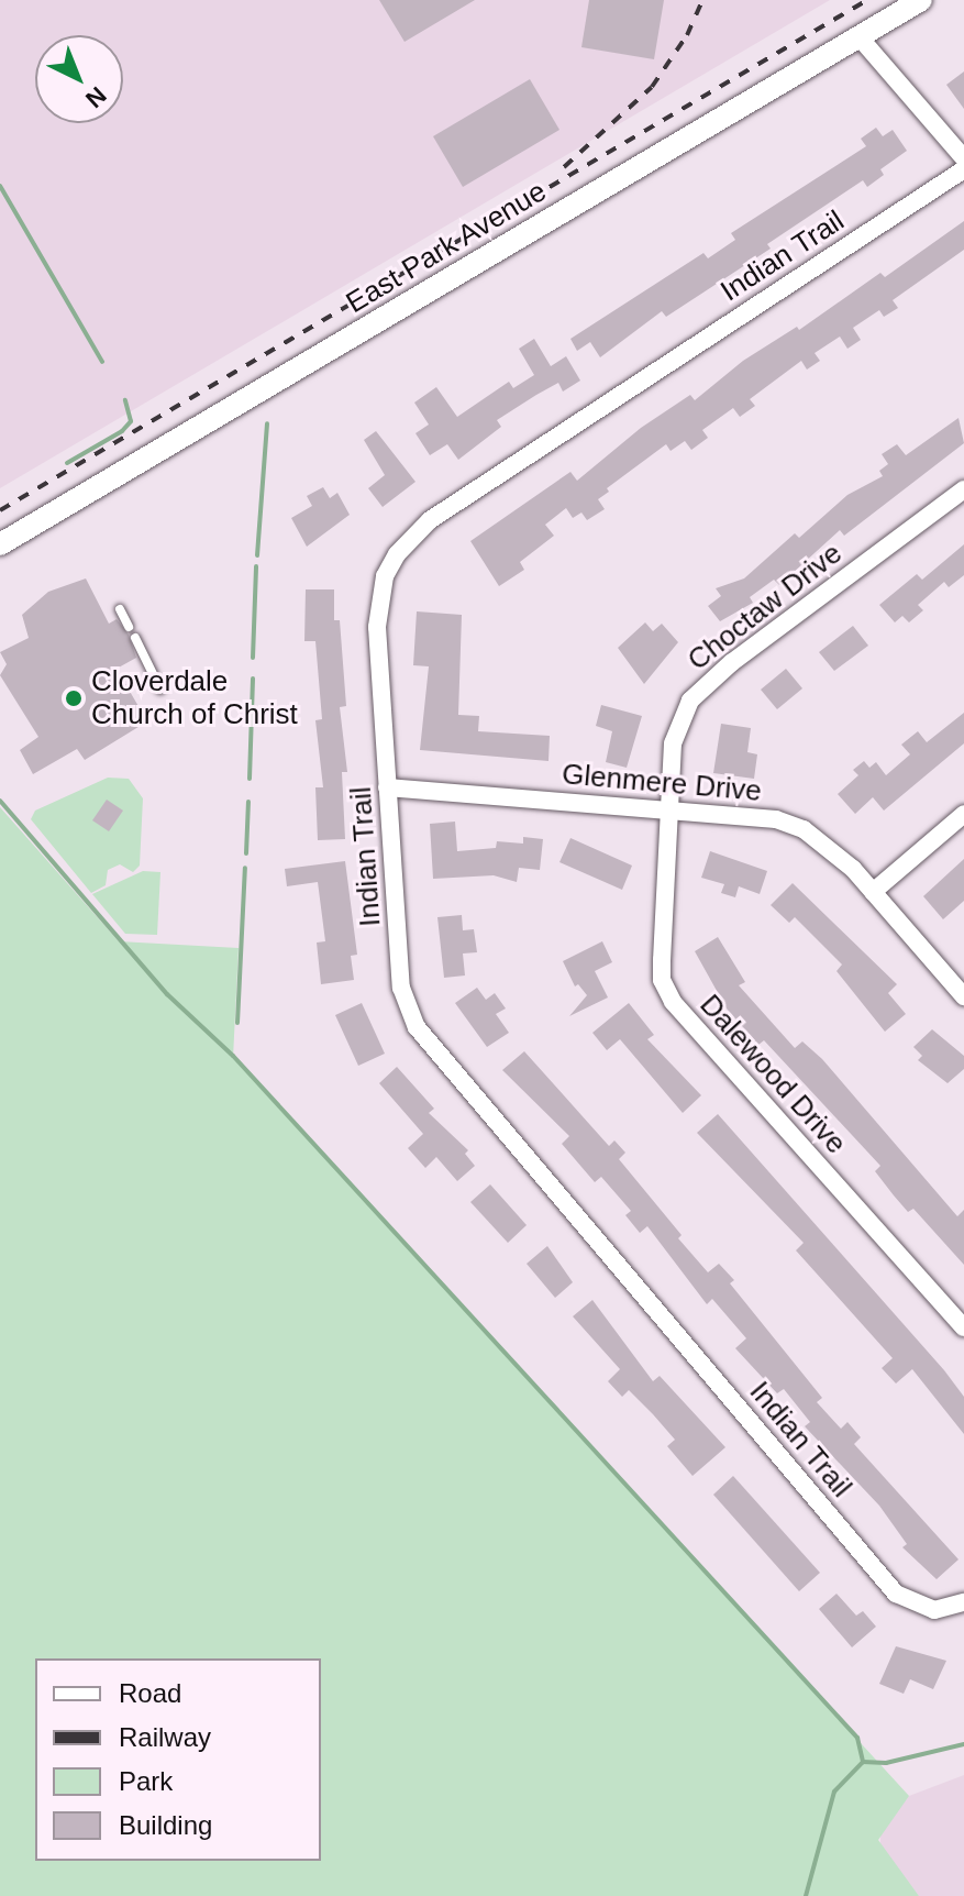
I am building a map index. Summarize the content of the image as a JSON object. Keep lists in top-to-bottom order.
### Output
{
  "streets": {
    "street": [
      "East Park Avenue",
      "Indian Trail",
      "Choctaw Drive",
      "Glenmere Drive",
      "Dalewood Drive"
    ]
  },
  "crossings": [
    ["Indian Trail", "Glenmere Drive"],
    ["Choctaw Drive", "Glenmere Drive"],
    ["Choctaw Drive", "Dalewood Drive"],
    ["Glenmere Drive", "Dalewood Drive"]
  ],
  "places": ["Cloverdale Church of Christ"],
  "legend": [
    "Road",
    "Railway",
    "Park",
    "Building"
  ],
  "north": "bottom right"
}
